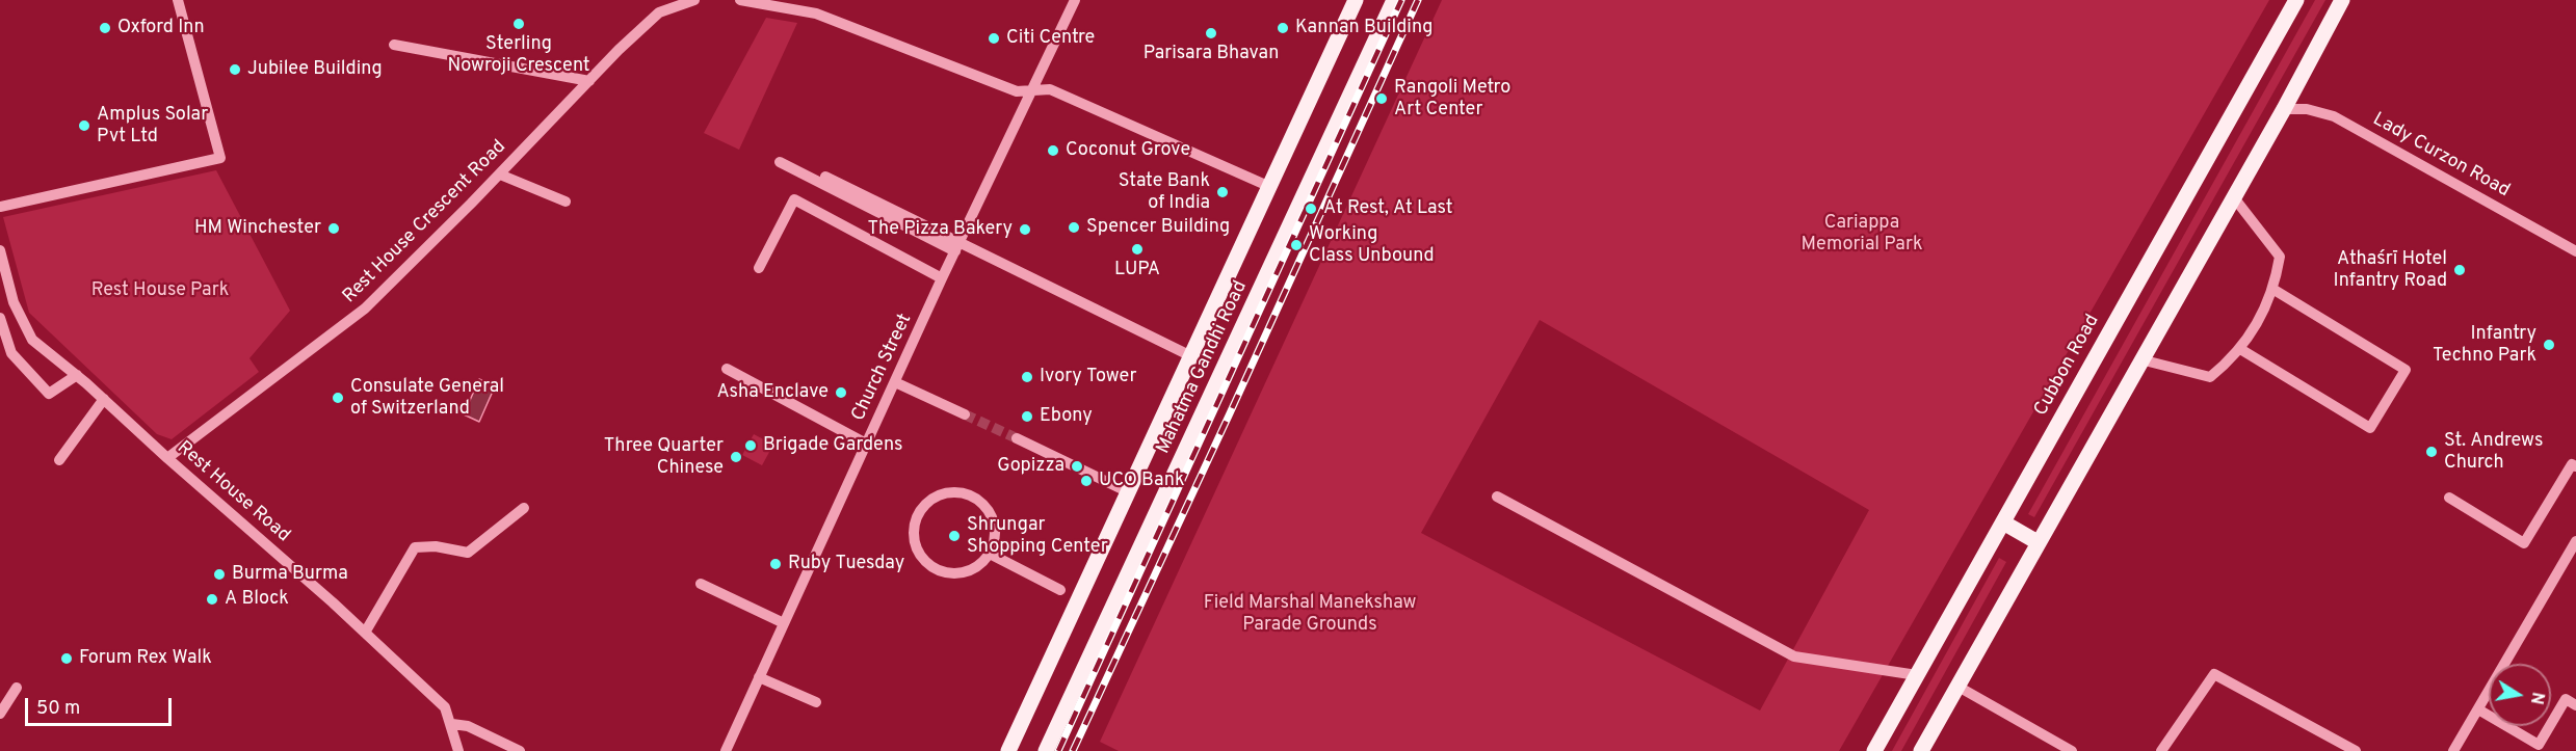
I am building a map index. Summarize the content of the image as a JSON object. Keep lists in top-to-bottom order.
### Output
{
  "streets": {
    "main road": ["Cubbon Road", "Mahatma Gandhi Road"],
    "street": [
      "Lady Curzon Road",
      "Rest House Crescent Road",
      "Church Street",
      "Rest House Road"
    ]
  },
  "crossings": [
    ["Rest House Crescent Road", "Rest House Road"]
  ],
  "parks": ["Cariappa Memorial Park", "Rest House Park", "Field Marshal Manekshaw Parade Grounds"],
  "places": [
    "Sterling Nowroji Crescent",
    "Oxford Inn",
    "Kannan Building",
    "Parisara Bhavan",
    "Citi Centre",
    "Jubilee Building",
    "Rangoli Metro Art Center",
    "Amplus Solar Pvt Ltd",
    "Coconut Grove",
    "State Bank of India",
    "At Rest, At Last",
    "Spencer Building",
    "HM Winchester",
    "The Pizza Bakery",
    "Working Class Unbound",
    "LUPA",
    "Athaśrī Hotel Infantry Road",
    "Infantry Techno Park",
    "Ivory Tower",
    "Asha Enclave",
    "Consulate General of Switzerland",
    "Ebony",
    "Brigade Gardens",
    "St. Andrews Church",
    "Three Quarter Chinese",
    "Gopizza",
    "UCO Bank",
    "Shrungar Shopping Center",
    "Ruby Tuesday",
    "Burma Burma",
    "A Block",
    "Forum Rex Walk"
  ],
  "scale_bar": "50 m",
  "north": "right"
}
